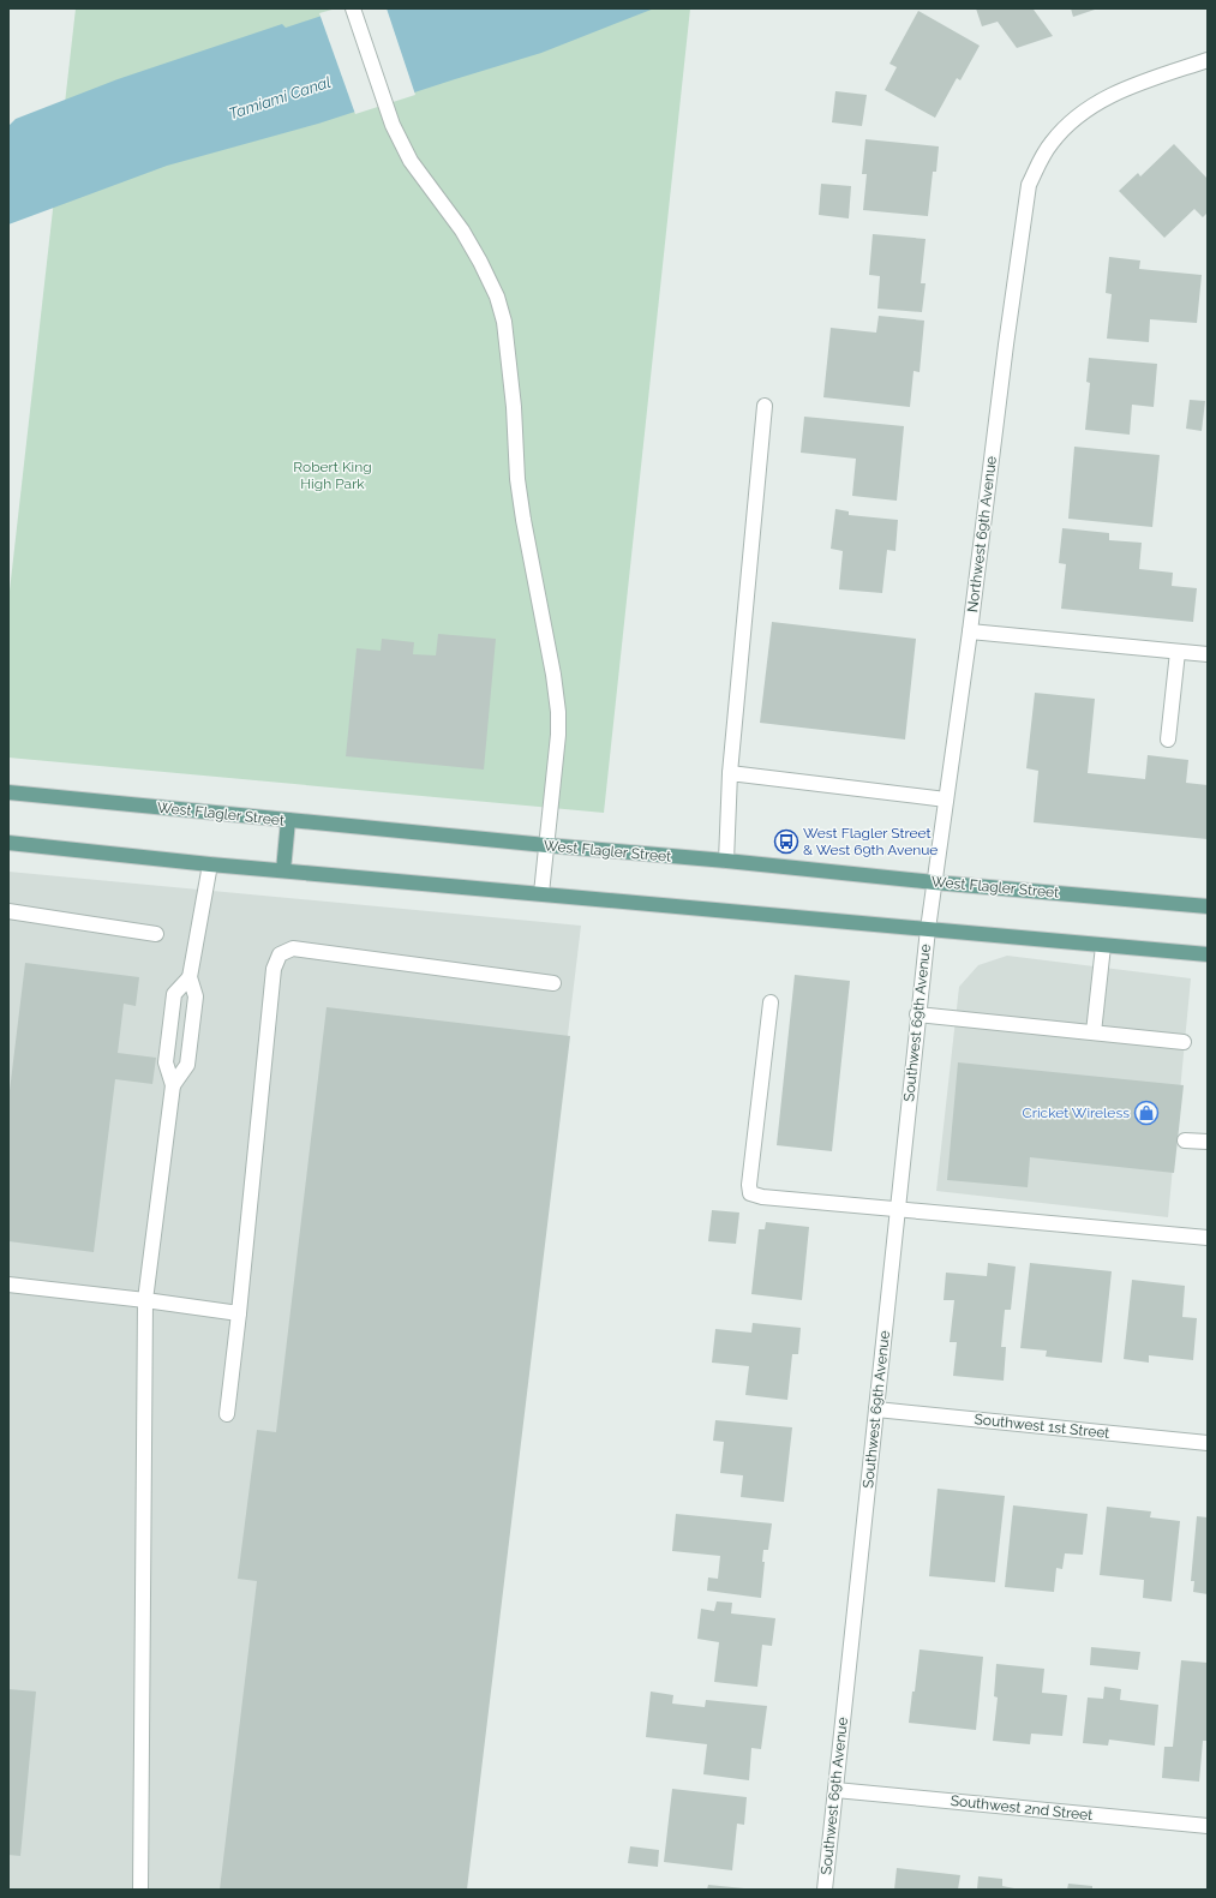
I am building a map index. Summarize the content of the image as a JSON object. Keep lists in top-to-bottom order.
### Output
{
  "streets": {
    "main road": ["West Flagler Street"],
    "street": [
      "Northwest 69th Avenue",
      "Southwest 69th Avenue",
      "Southwest 1st Street",
      "Southwest 2nd Street"
    ]
  },
  "crossings": [
    ["Northwest 69th Avenue", "West Flagler Street"],
    ["Northwest 69th Avenue", "Southwest 69th Avenue"],
    ["Southwest 69th Avenue", "Southwest 1st Street"],
    ["Southwest 69th Avenue", "Southwest 2nd Street"]
  ],
  "water": ["Tamiami Canal"],
  "parks": ["Robert King High Park"],
  "places": {
    "bus stop": ["West Flagler Street & West 69th Avenue"],
    "shop": ["Cricket Wireless"]
  }
}
